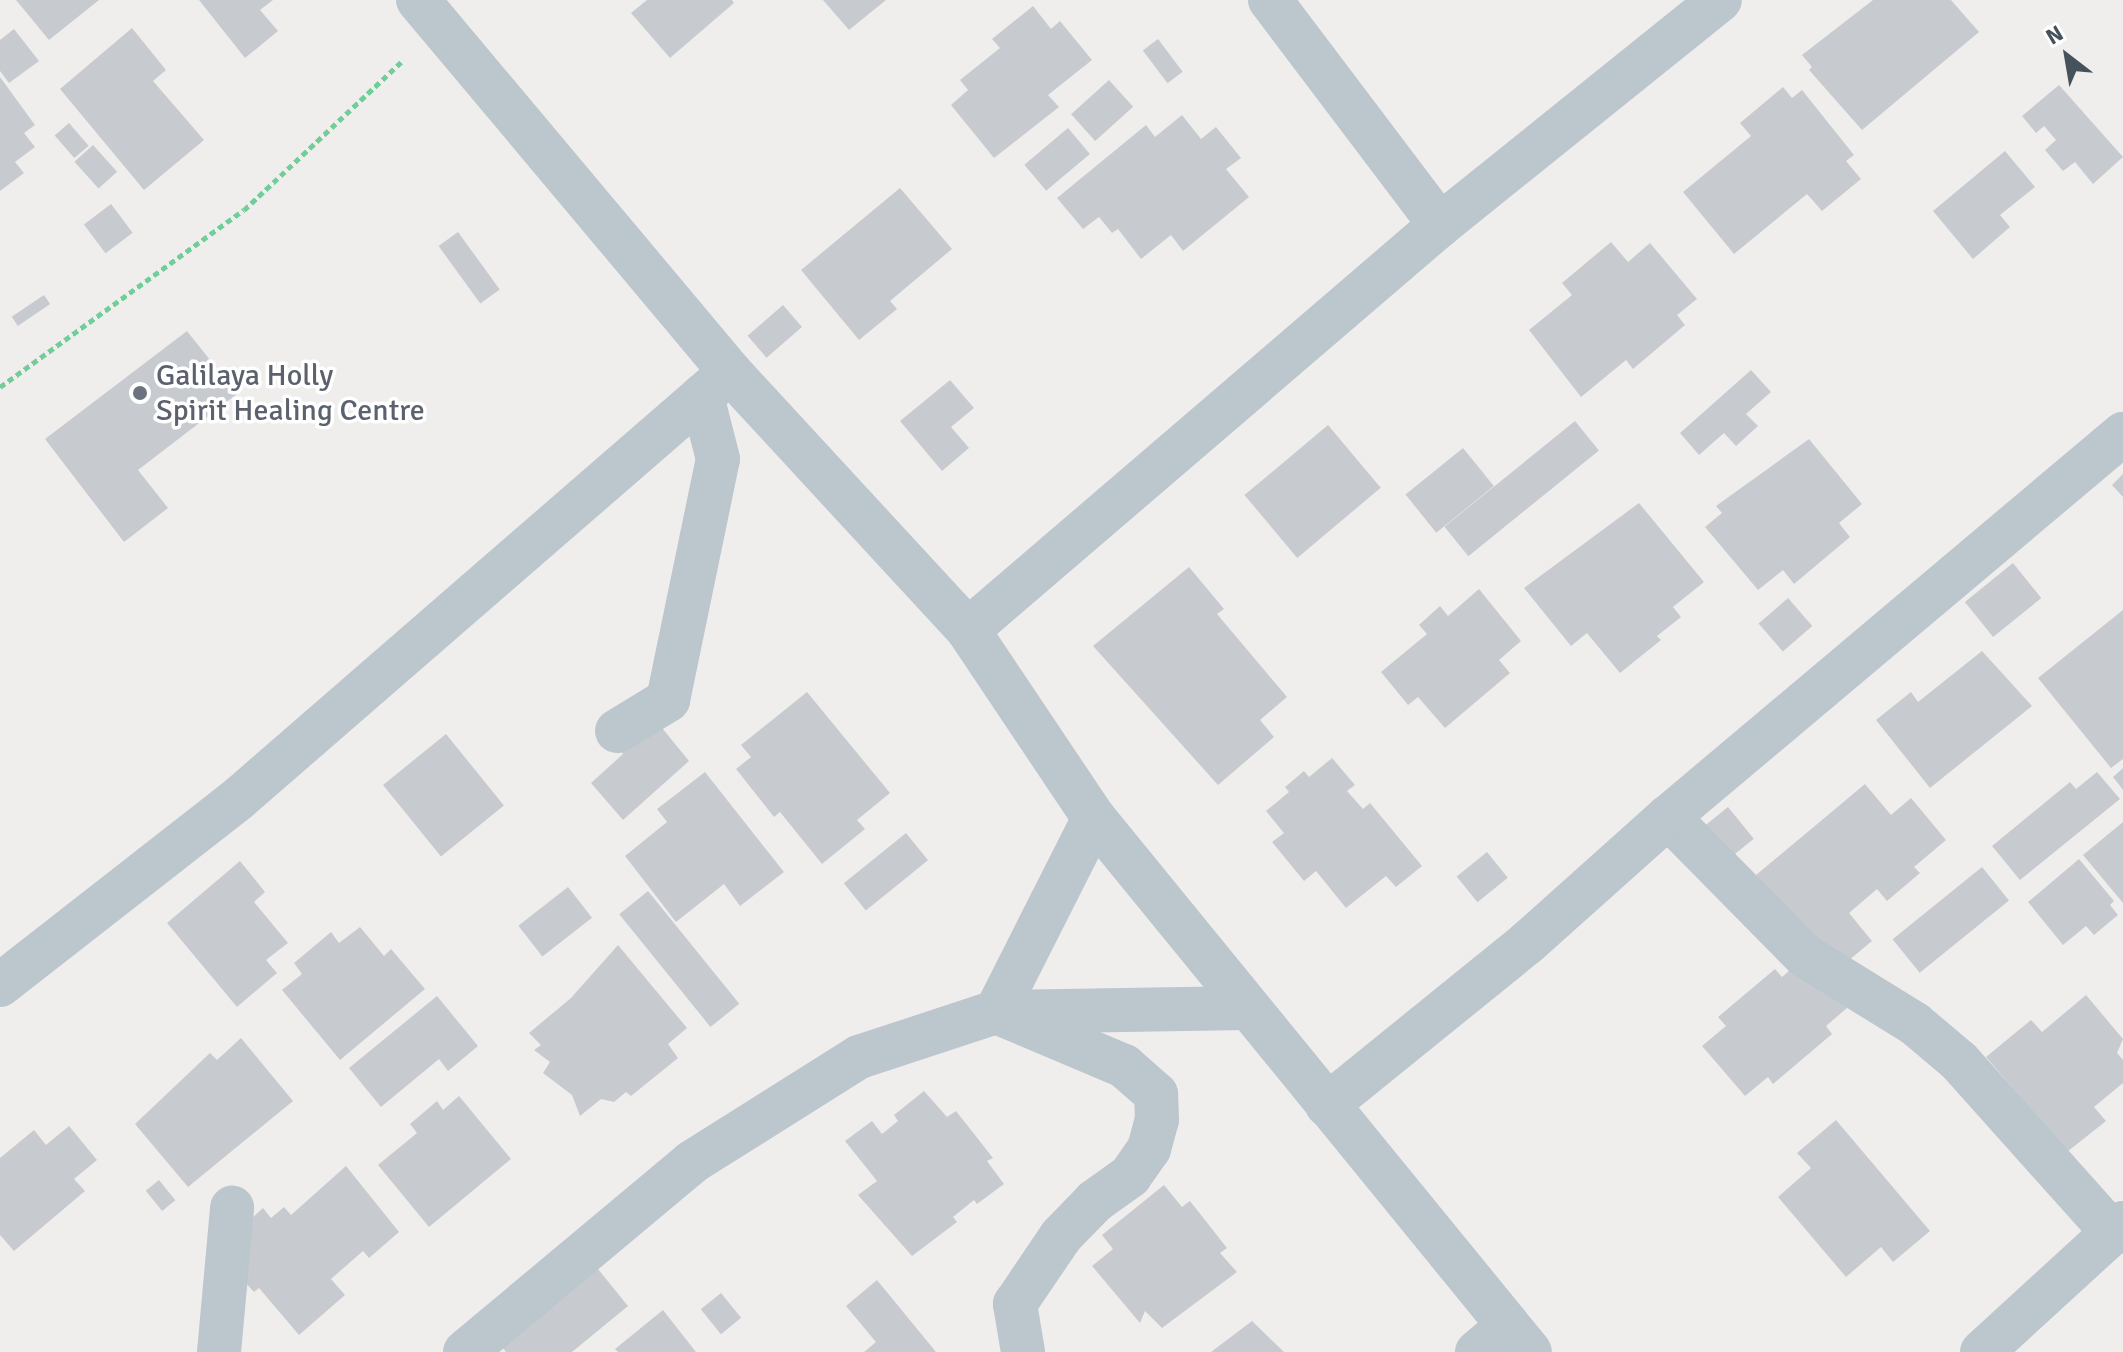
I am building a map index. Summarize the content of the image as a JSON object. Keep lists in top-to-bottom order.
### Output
{
  "places": ["Galilaya Holly Spirit Healing Centre"],
  "north": "top left"
}
